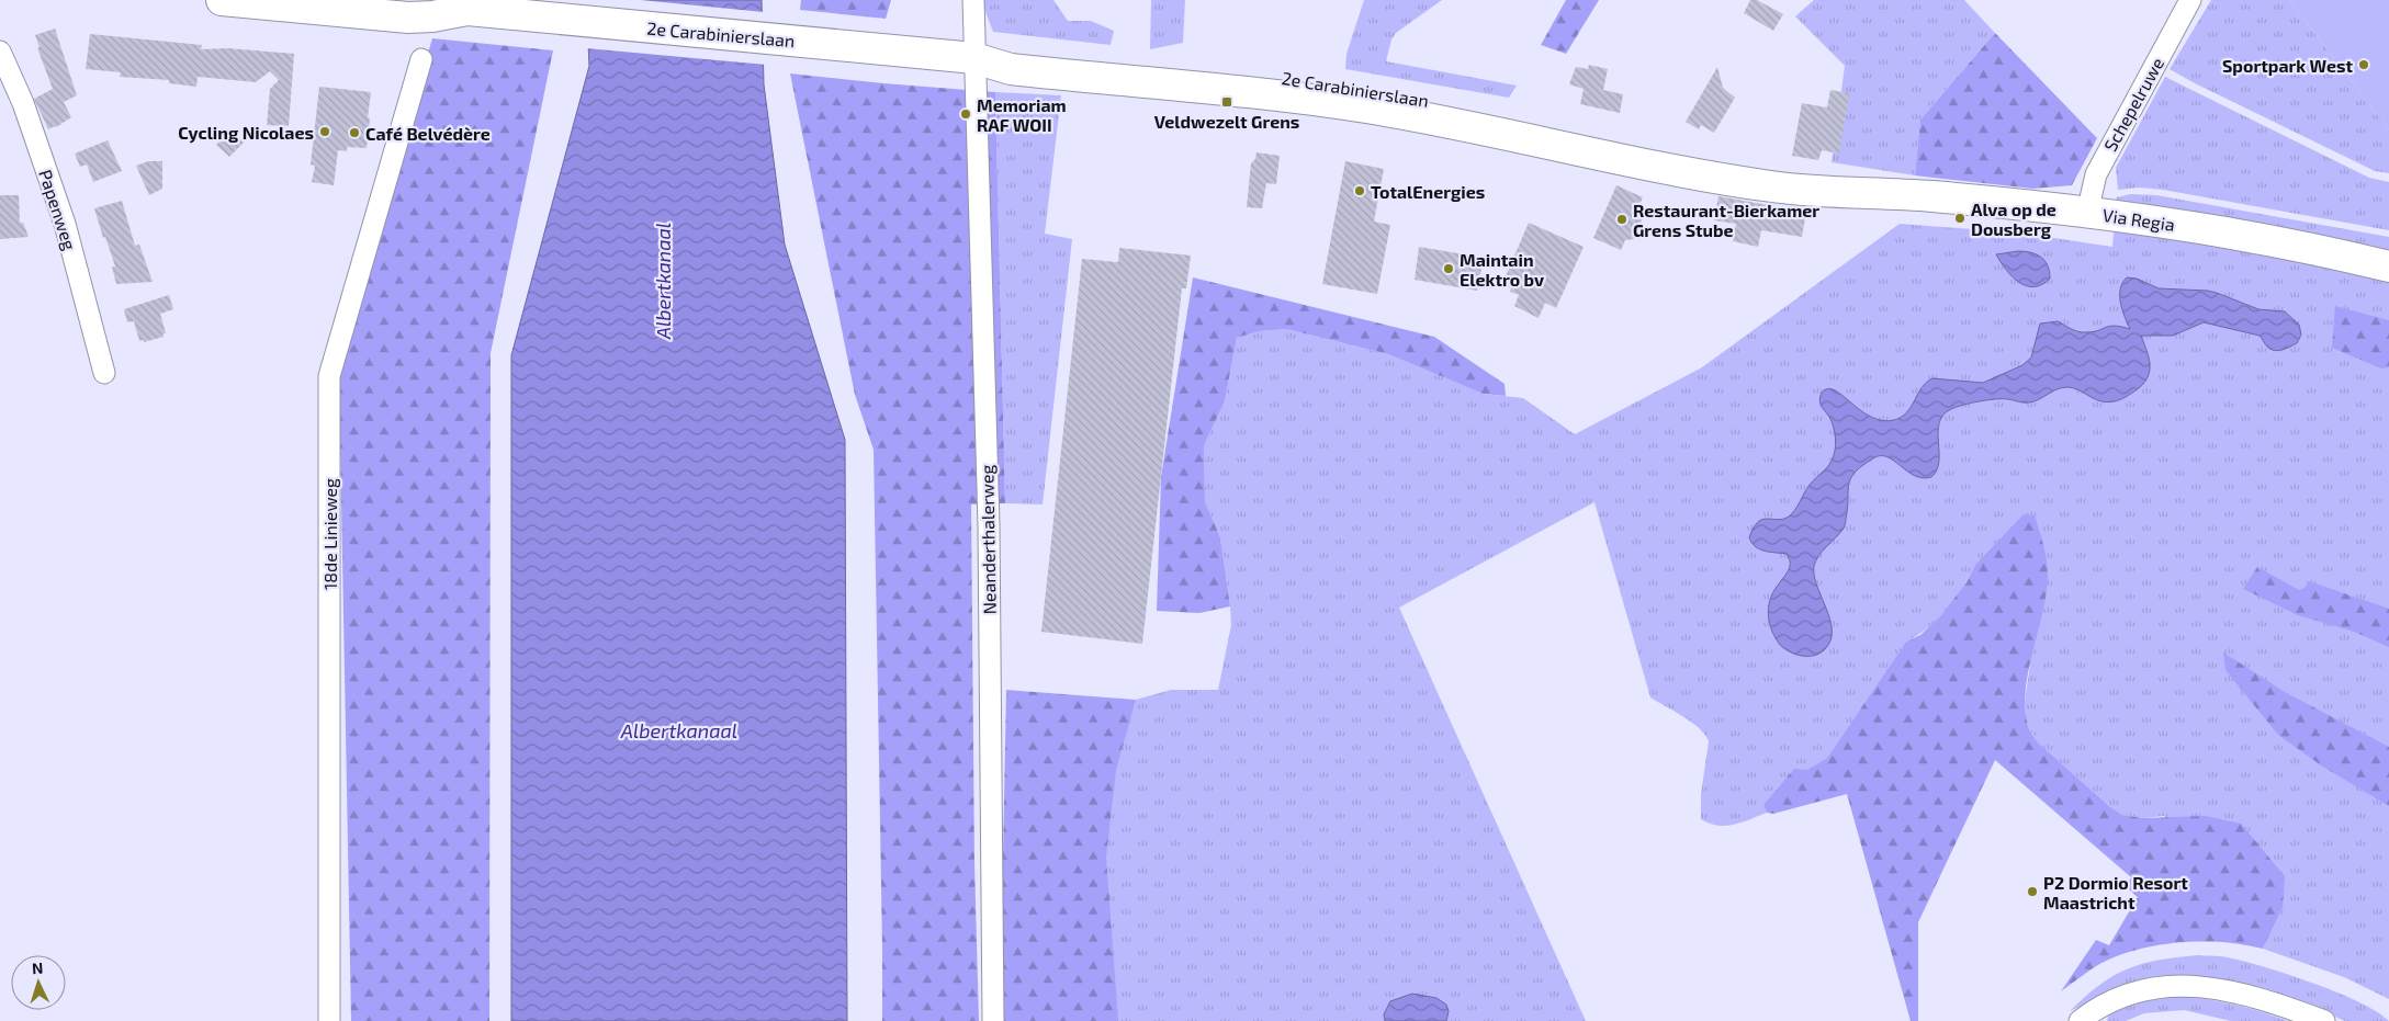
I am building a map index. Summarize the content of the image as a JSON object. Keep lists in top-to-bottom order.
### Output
{
  "streets": {
    "main road": ["2e Carabinierslaan", "Via Regia"],
    "street": [
      "Schepelruwe",
      "Papenweg",
      "18de Linieweg",
      "Neanderthalerweg"
    ]
  },
  "crossings": [
    ["2e Carabinierslaan", "Via Regia"],
    ["2e Carabinierslaan", "Neanderthalerweg"],
    ["Schepelruwe", "Via Regia"]
  ],
  "water": ["Albertkanaal"],
  "places": {
    "other": [
      "Sportpark West",
      "Memoriam RAF WOII",
      "Cycling Nicolaes",
      "Café Belvédère",
      "TotalEnergies",
      "Alva op de Dousberg",
      "Restaurant-Bierkamer Grens Stube",
      "Maintain Elektro bv",
      "P2 Dormio Resort Maastricht"
    ],
    "transit": ["Veldwezelt Grens"]
  },
  "north": "top"
}
